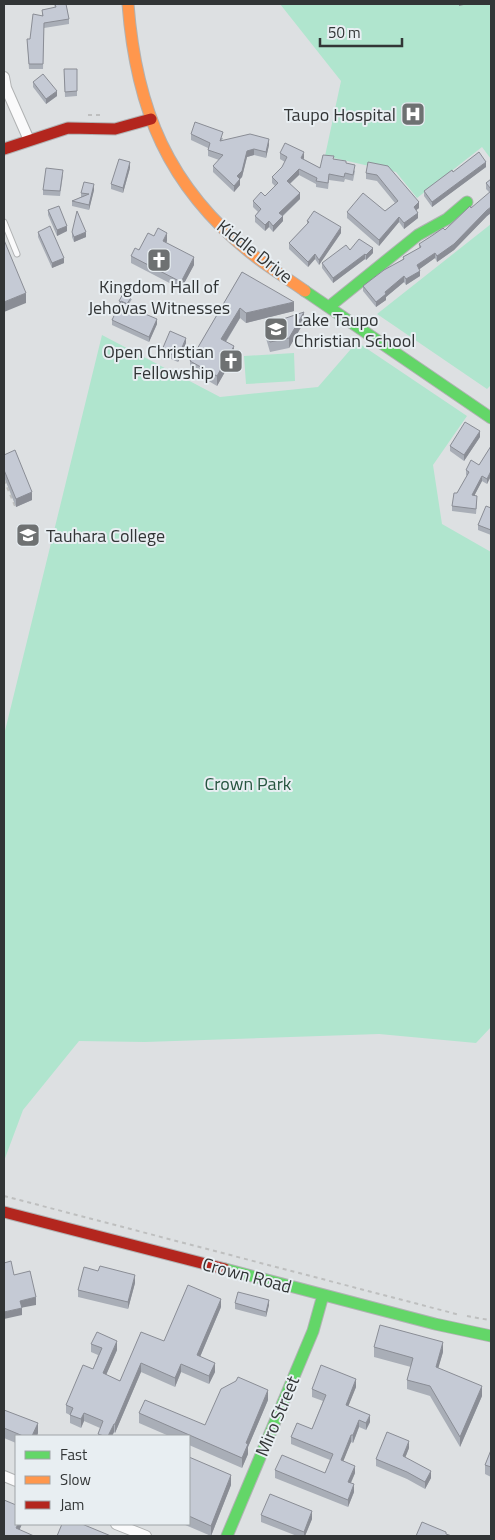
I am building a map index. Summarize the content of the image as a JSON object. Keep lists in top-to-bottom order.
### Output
{
  "streets": {
    "street": ["Kiddle Drive", "Crown Road", "Miro Street"]
  },
  "crossings": [
    ["Crown Road", "Miro Street"]
  ],
  "parks": ["Crown Park"],
  "places": {
    "hospital": ["Taupo Hospital"],
    "church": ["Kingdom Hall of Jehovas Witnesses", "Open Christian Fellowship"],
    "school or university": ["Lake Taupo Christian School", "Tauhara College"]
  },
  "legend": ["Fast", "Slow", "Jam"],
  "scale_bar": "50 m"
}
